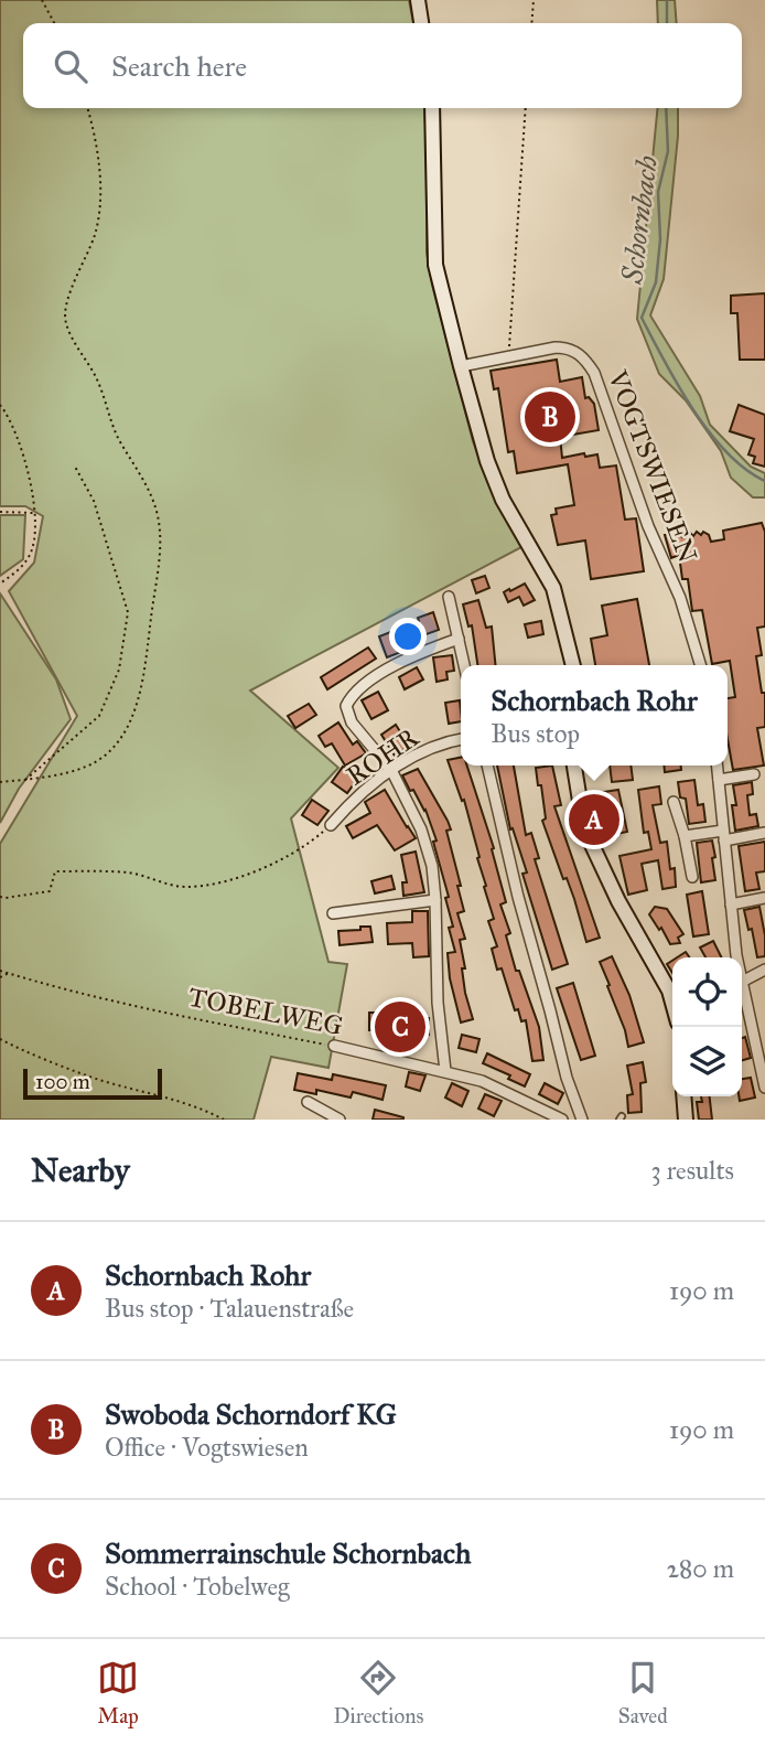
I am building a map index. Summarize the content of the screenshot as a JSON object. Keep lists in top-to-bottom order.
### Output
{
  "streets": {
    "street": ["VOGTSWIESEN", "ROHR", "TOBELWEG"]
  },
  "water": ["Schornbach"],
  "scale_bar": "100 m",
  "page": {
    "search": "Search here",
    "pins": ["B", "A", "C"],
    "popup": ["Schornbach Rohr", "Bus stop"],
    "scale": "100 m",
    "heading": ["Nearby", "3 results"],
    "list": [
      {
        "mark": "A",
        "name": "Schornbach Rohr",
        "note": "Bus stop · Talauenstraße",
        "value": "190 m"
      },
      {
        "mark": "B",
        "name": "Swoboda Schorndorf KG",
        "note": "Office · Vogtswiesen",
        "value": "190 m"
      },
      {
        "mark": "C",
        "name": "Sommerrainschule Schornbach",
        "note": "School · Tobelweg",
        "value": "280 m"
      }
    ],
    "nav": ["Map", "Directions", "Saved"]
  }
}
